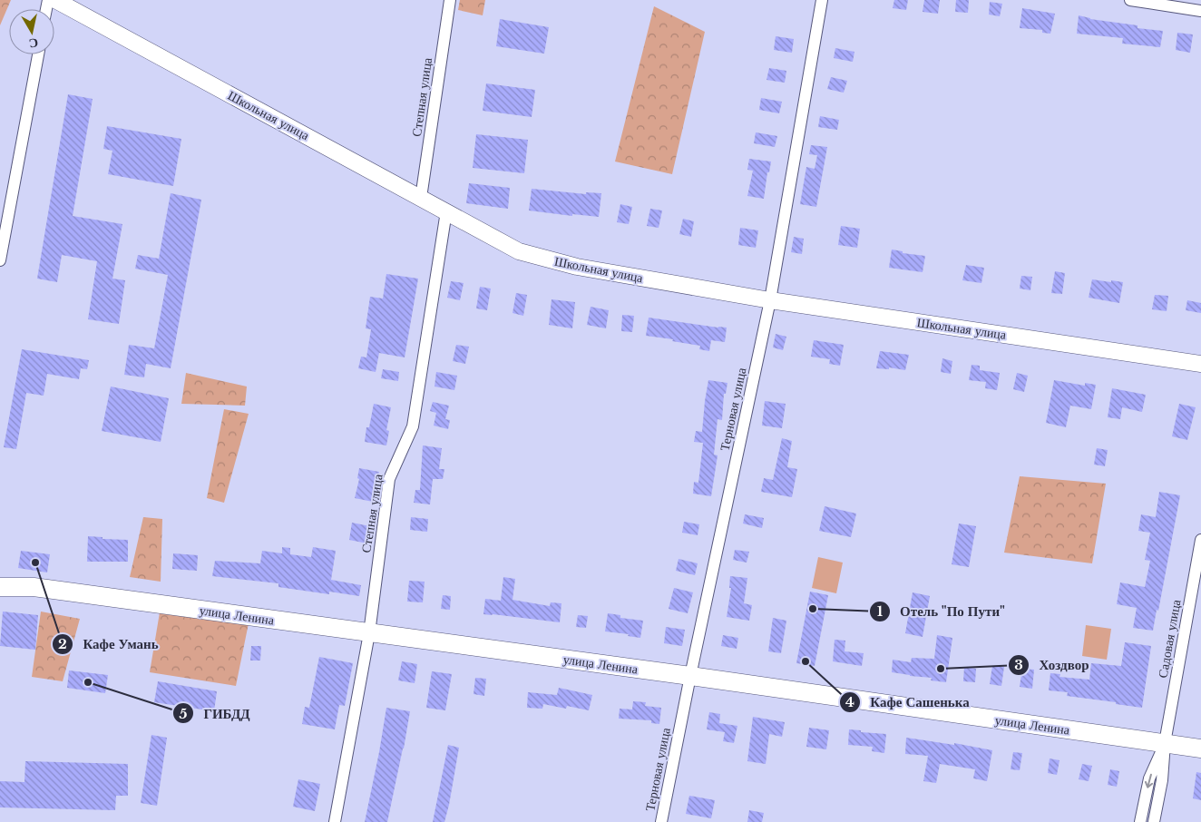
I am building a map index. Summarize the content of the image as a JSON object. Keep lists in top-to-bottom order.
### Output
{
  "streets": {
    "main road": ["улица Ленина"],
    "street": [
      "Степная улица",
      "Школьная улица",
      "Терновая улица",
      "Садовая улица"
    ]
  },
  "crossings": [
    ["Степная улица", "Школьная улица"],
    ["Степная улица", "улица Ленина"],
    ["Школьная улица", "Терновая улица"],
    ["Терновая улица", "улица Ленина"],
    ["улица Ленина", "Садовая улица"]
  ],
  "places": [
    "Кафе Умань",
    "Отель \"По Пути\"",
    "Кафе Сашенька",
    "Хоздвор",
    "ГИБДД"
  ],
  "north": "bottom"
}
